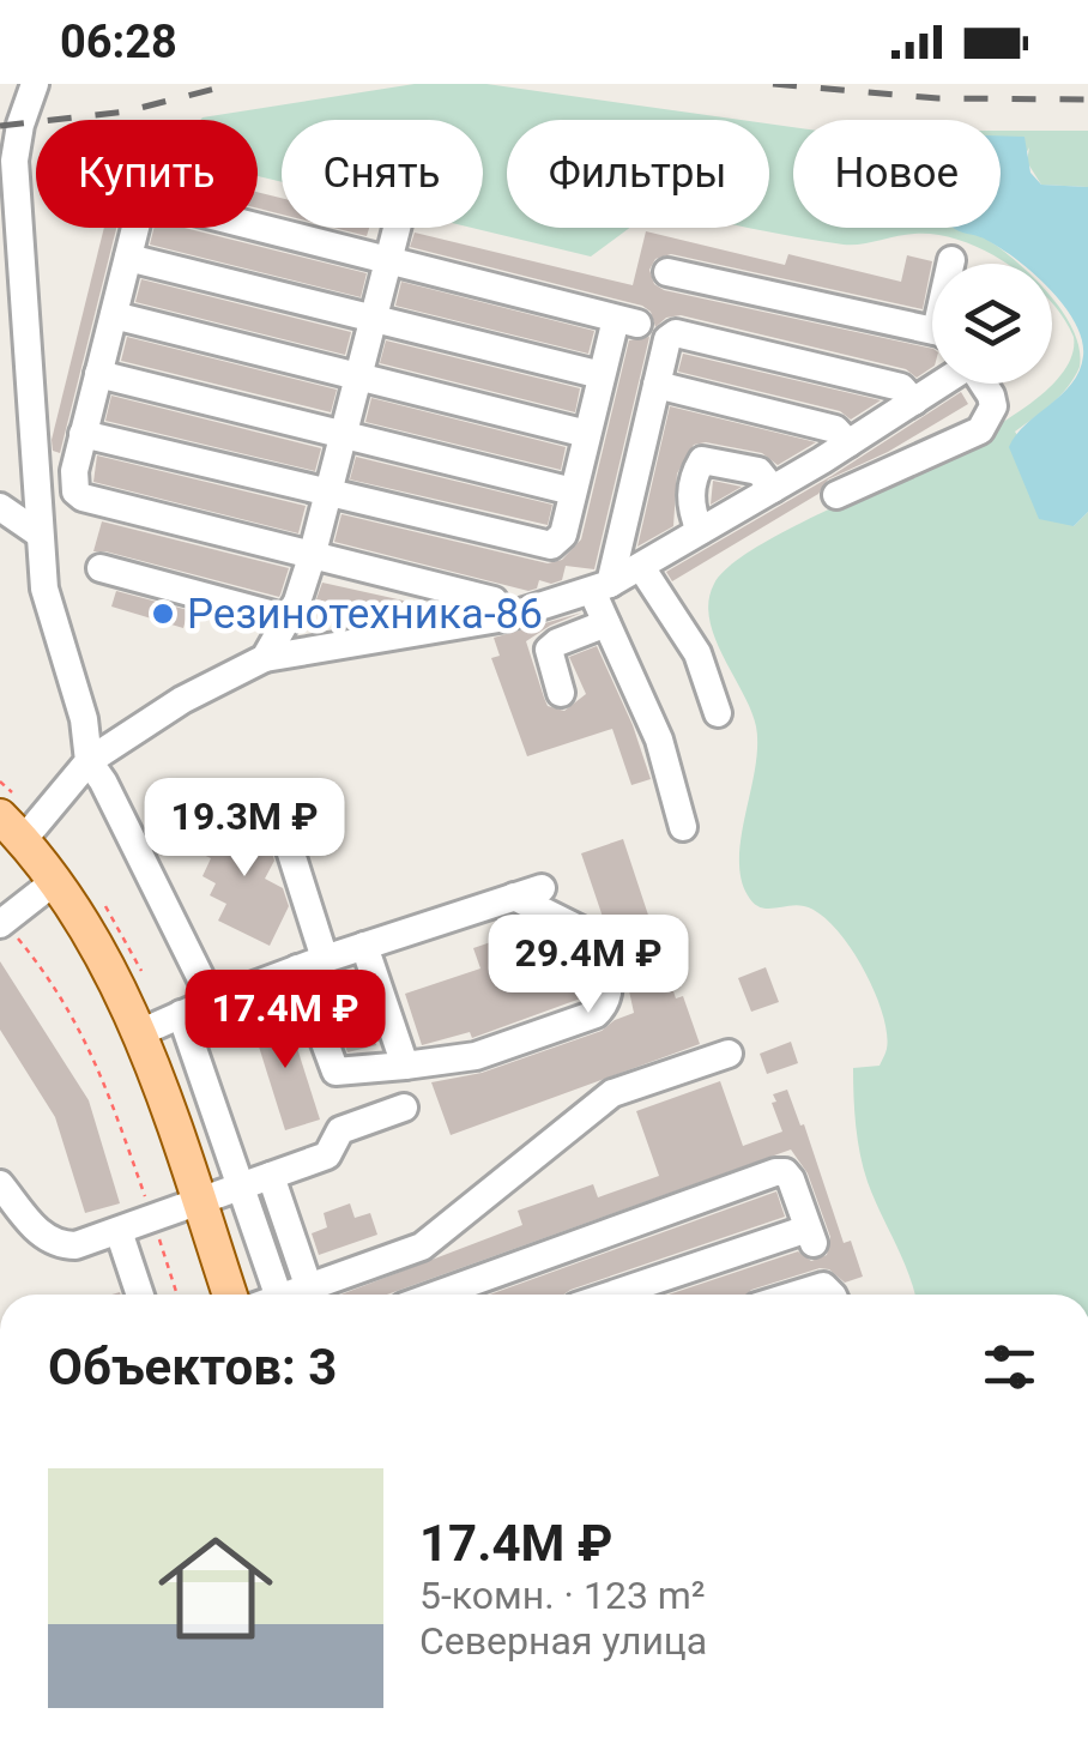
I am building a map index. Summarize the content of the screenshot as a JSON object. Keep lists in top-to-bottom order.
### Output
{
  "places": ["Резинотехника-86"],
  "page": {
    "status": "06:28",
    "chip": [
      "Купить",
      "Снять",
      "Фильтры",
      "Новое"
    ],
    "price": ["19.3M ₽", "29.4M ₽", "17.4M ₽"],
    "heading": "Объектов: 3",
    "list": [
      {
        "name": "17.4M ₽",
        "note": "5-комн. · 123 m² · Северная улица"
      }
    ]
  }
}
